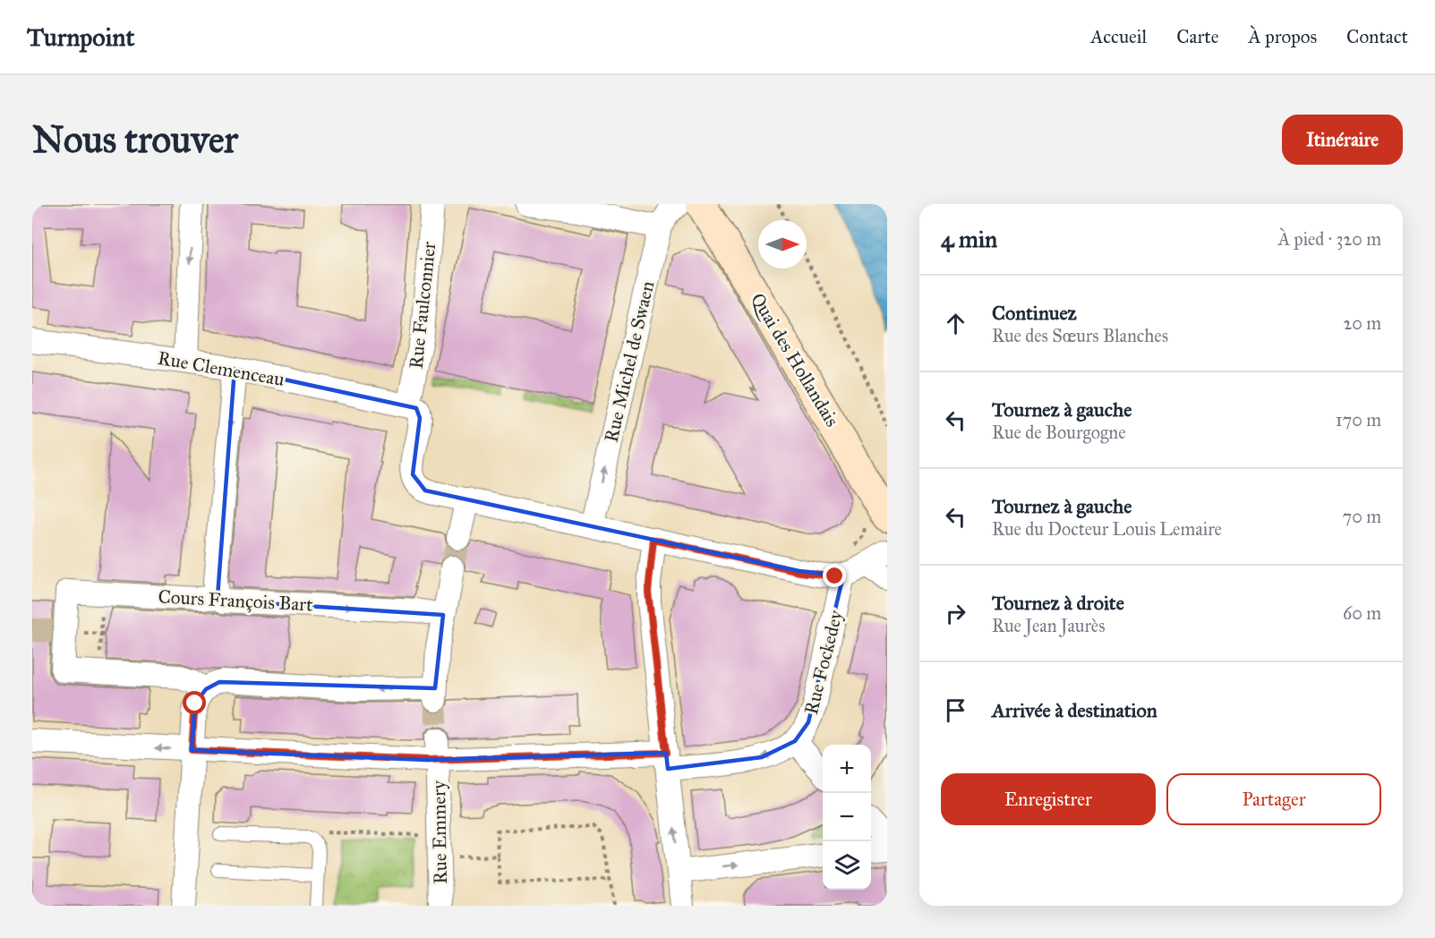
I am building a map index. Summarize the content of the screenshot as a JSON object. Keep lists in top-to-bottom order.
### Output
{
  "streets": {
    "street": [
      "Rue Faulconnier",
      "Quai des Hollandais",
      "Rue Michel de Swaen",
      "Rue Clemenceau",
      "Cours François Bart",
      "Rue Fockedey",
      "Rue Emmery"
    ]
  },
  "crossings": [
    ["Rue Faulconnier", "Rue Clemenceau"],
    ["Rue Fockedey", "Rue Emmery"]
  ],
  "one_way": ["Rue Michel de Swaen", "Cours François Bart"],
  "north": "right",
  "page": {
    "header": "Turnpoint",
    "nav": [
      "Accueil",
      "Carte",
      "À propos",
      "Contact"
    ],
    "buttons": [
      "Itinéraire",
      ["Enregistrer", "Partager"]
    ],
    "title": "Nous trouver",
    "heading": ["4 min", "À pied · 320 m"],
    "list": [
      ["Continuez", "Rue des Sœurs Blanches", "20 m"],
      ["Tournez à gauche", "Rue de Bourgogne", "170 m"],
      ["Tournez à gauche", "Rue du Docteur Louis Lemaire", "70 m"],
      ["Tournez à droite", "Rue Jean Jaurès", "60 m"],
      "Arrivée à destination"
    ],
    "map_buttons": ["+", "−"]
  }
}
